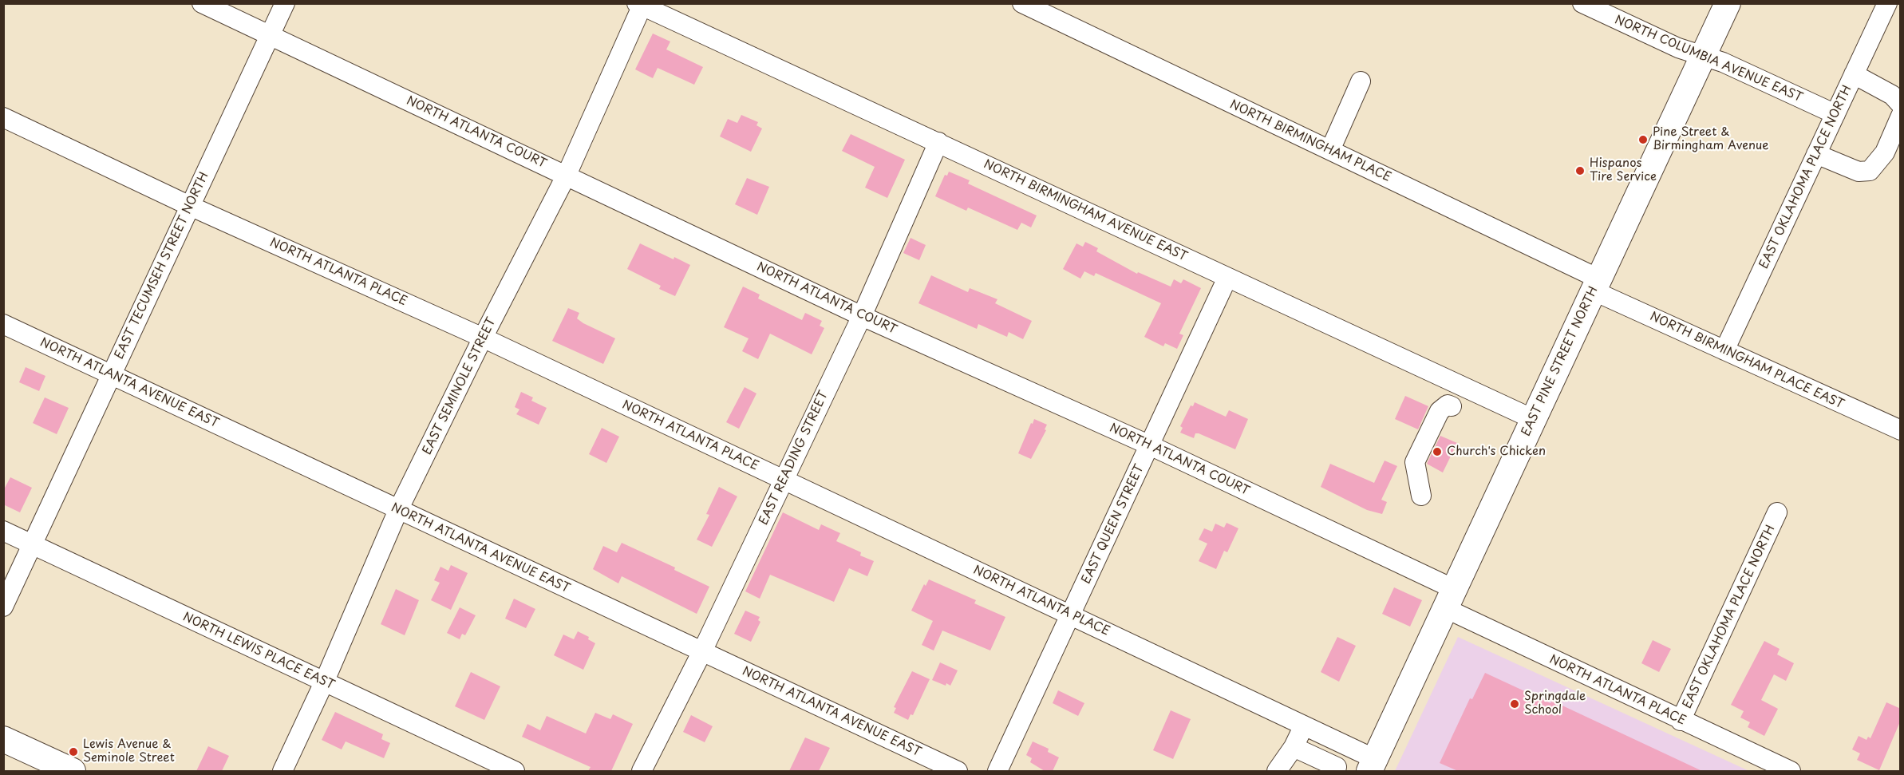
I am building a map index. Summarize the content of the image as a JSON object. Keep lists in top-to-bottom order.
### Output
{
  "streets": {
    "main road": ["EAST PINE STREET NORTH"],
    "street": [
      "NORTH COLUMBIA AVENUE EAST",
      "NORTH ATLANTA COURT",
      "NORTH BIRMINGHAM PLACE",
      "EAST OKLAHOMA PLACE NORTH",
      "NORTH BIRMINGHAM AVENUE EAST",
      "EAST TECUMSEH STREET NORTH",
      "NORTH ATLANTA PLACE",
      "NORTH BIRMINGHAM PLACE EAST",
      "NORTH ATLANTA AVENUE EAST",
      "EAST SEMINOLE STREET",
      "EAST READING STREET",
      "EAST QUEEN STREET",
      "NORTH LEWIS PLACE EAST"
    ]
  },
  "crossings": [
    ["NORTH COLUMBIA AVENUE EAST", "EAST OKLAHOMA PLACE NORTH"],
    ["NORTH COLUMBIA AVENUE EAST", "EAST PINE STREET NORTH"],
    ["NORTH ATLANTA COURT", "EAST TECUMSEH STREET NORTH"],
    ["NORTH ATLANTA COURT", "NORTH ATLANTA PLACE"],
    ["NORTH ATLANTA COURT", "EAST PINE STREET NORTH"],
    ["NORTH ATLANTA COURT", "EAST SEMINOLE STREET"],
    ["NORTH ATLANTA COURT", "EAST READING STREET"],
    ["NORTH ATLANTA COURT", "EAST QUEEN STREET"],
    ["NORTH BIRMINGHAM PLACE", "NORTH BIRMINGHAM PLACE EAST"],
    ["NORTH BIRMINGHAM PLACE", "EAST PINE STREET NORTH"],
    ["EAST OKLAHOMA PLACE NORTH", "NORTH ATLANTA PLACE"],
    ["EAST OKLAHOMA PLACE NORTH", "NORTH BIRMINGHAM PLACE EAST"],
    ["NORTH BIRMINGHAM AVENUE EAST", "EAST PINE STREET NORTH"],
    ["NORTH BIRMINGHAM AVENUE EAST", "EAST SEMINOLE STREET"],
    ["NORTH BIRMINGHAM AVENUE EAST", "EAST READING STREET"],
    ["NORTH BIRMINGHAM AVENUE EAST", "EAST QUEEN STREET"],
    ["EAST TECUMSEH STREET NORTH", "NORTH ATLANTA PLACE"],
    ["EAST TECUMSEH STREET NORTH", "NORTH ATLANTA AVENUE EAST"],
    ["EAST TECUMSEH STREET NORTH", "NORTH LEWIS PLACE EAST"],
    ["NORTH ATLANTA PLACE", "EAST PINE STREET NORTH"],
    ["NORTH ATLANTA PLACE", "EAST SEMINOLE STREET"],
    ["NORTH ATLANTA PLACE", "EAST READING STREET"],
    ["NORTH ATLANTA PLACE", "EAST QUEEN STREET"],
    ["NORTH BIRMINGHAM PLACE EAST", "EAST PINE STREET NORTH"],
    ["NORTH ATLANTA AVENUE EAST", "EAST SEMINOLE STREET"],
    ["NORTH ATLANTA AVENUE EAST", "EAST READING STREET"],
    ["EAST SEMINOLE STREET", "NORTH LEWIS PLACE EAST"]
  ],
  "places": [
    "Pine Street & Birmingham Avenue",
    "Hispanos Tire Service",
    "Church's Chicken",
    "Springdale School",
    "Lewis Avenue & Seminole Street"
  ]
}
